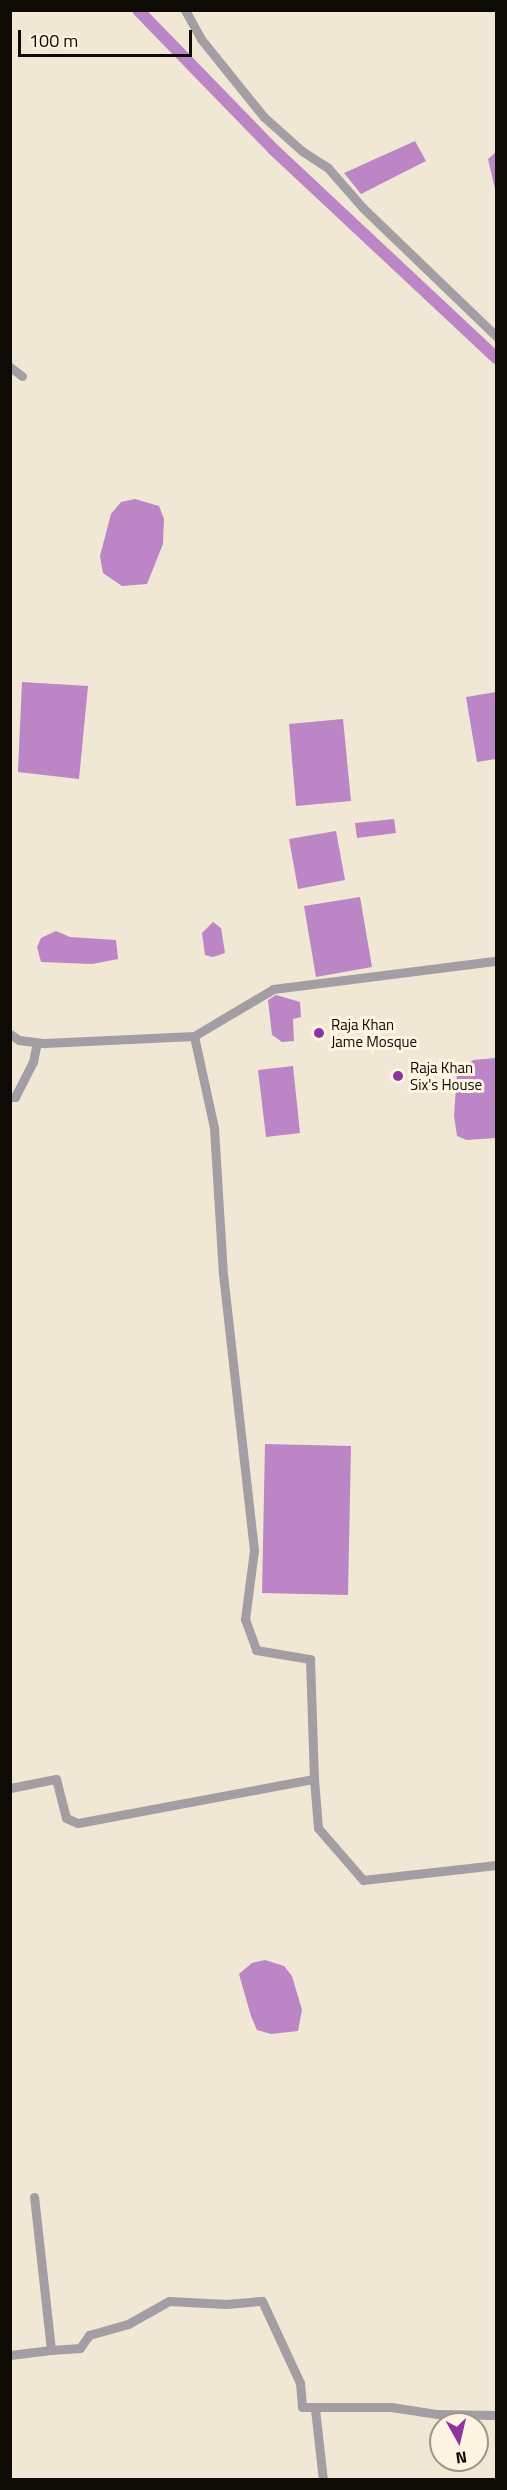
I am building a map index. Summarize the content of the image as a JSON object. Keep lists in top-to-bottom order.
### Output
{
  "places": ["Raja Khan Jame Mosque", "Raja Khan Six's House"],
  "scale_bar": "100 m",
  "north": "bottom"
}
